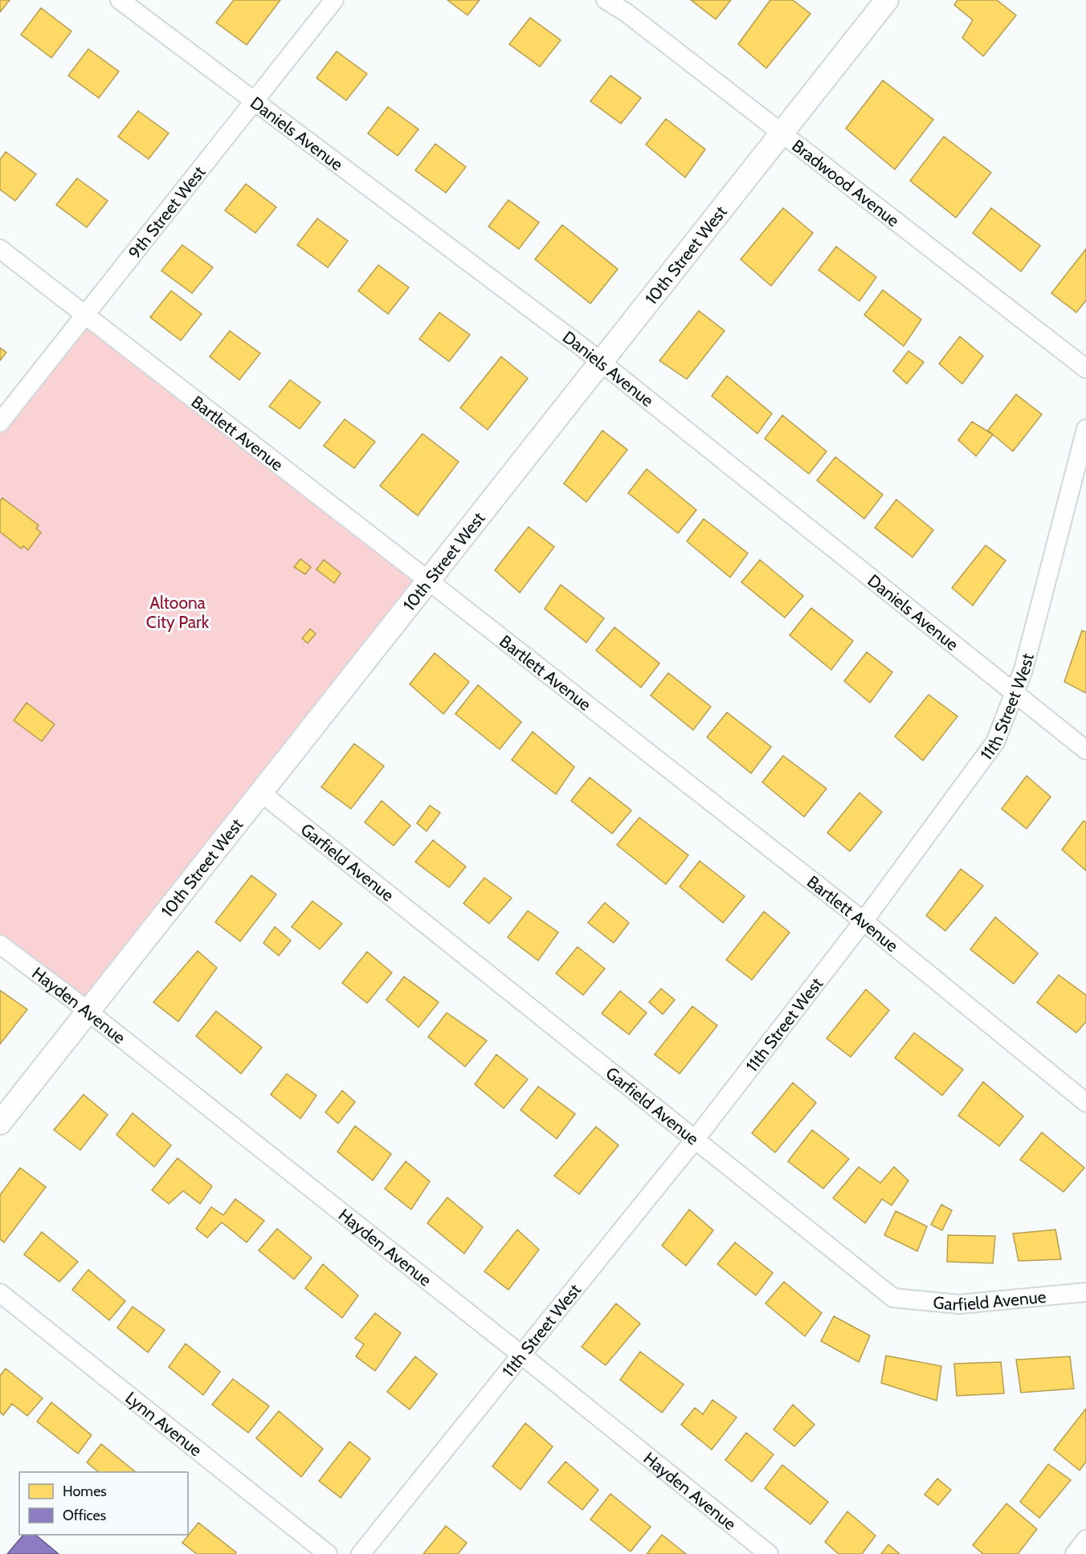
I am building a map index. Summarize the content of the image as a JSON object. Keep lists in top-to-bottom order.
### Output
{
  "streets": {
    "street": [
      "Daniels Avenue",
      "Bradwood Avenue",
      "9th Street West",
      "10th Street West",
      "Bartlett Avenue",
      "11th Street West",
      "Garfield Avenue",
      "Hayden Avenue",
      "Lynn Avenue"
    ]
  },
  "crossings": [
    ["Daniels Avenue", "9th Street West"],
    ["Daniels Avenue", "10th Street West"],
    ["Daniels Avenue", "11th Street West"],
    ["Bradwood Avenue", "10th Street West"],
    ["9th Street West", "Bartlett Avenue"],
    ["10th Street West", "Bartlett Avenue"],
    ["10th Street West", "Garfield Avenue"],
    ["10th Street West", "Hayden Avenue"],
    ["Bartlett Avenue", "11th Street West"],
    ["11th Street West", "Garfield Avenue"],
    ["11th Street West", "Hayden Avenue"]
  ],
  "parks": ["Altoona City Park"],
  "legend": ["Homes", "Offices"]
}
